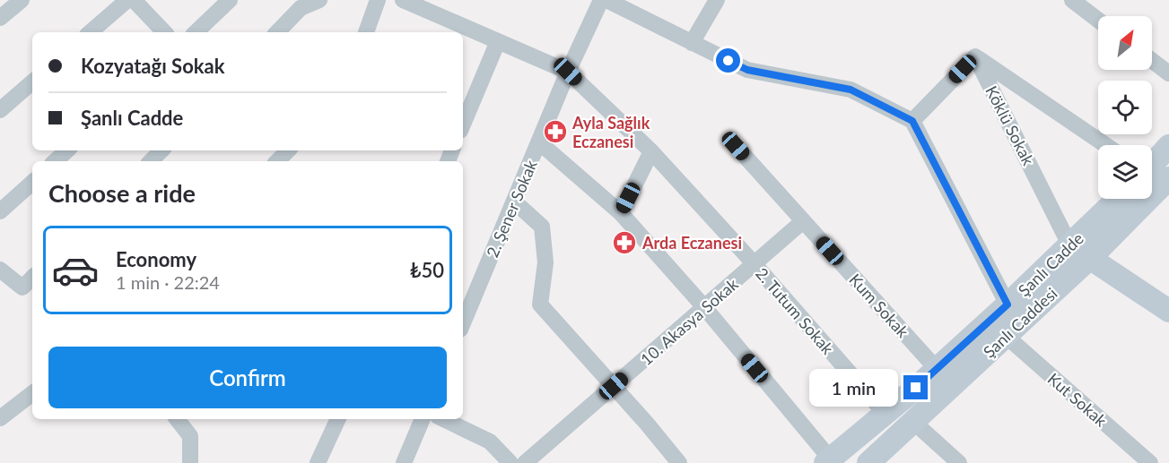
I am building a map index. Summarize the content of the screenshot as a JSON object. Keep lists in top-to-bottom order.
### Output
{
  "streets": {
    "main road": ["Şanlı Cadde", "Şanlı Caddesi"],
    "street": [
      "Köklü Sokak",
      "2. Şener Sokak",
      "Kum Sokak",
      "2. Tutum Sokak",
      "10. Akasya Sokak",
      "Kut Sokak"
    ]
  },
  "crossings": [
    ["Köklü Sokak", "Şanlı Cadde"],
    ["2. Şener Sokak", "2. Tutum Sokak"],
    ["Şanlı Cadde", "Kum Sokak"],
    ["Şanlı Cadde", "2. Tutum Sokak"],
    ["Kum Sokak", "10. Akasya Sokak"],
    ["2. Tutum Sokak", "10. Akasya Sokak"],
    ["Şanlı Caddesi", "Kut Sokak"]
  ],
  "places": {
    "pharmacy": ["Ayla Sağlık Eczanesi", "Arda Eczanesi"]
  },
  "north": "top right",
  "page": {
    "banner": ["Kozyatağı Sokak", "Şanlı Cadde"],
    "heading": "Choose a ride",
    "list": [
      {
        "name": "Economy",
        "note": "1 min · 22:24",
        "value": "₺50"
      }
    ],
    "buttons": "Confirm",
    "bubble": "1 min"
  }
}
